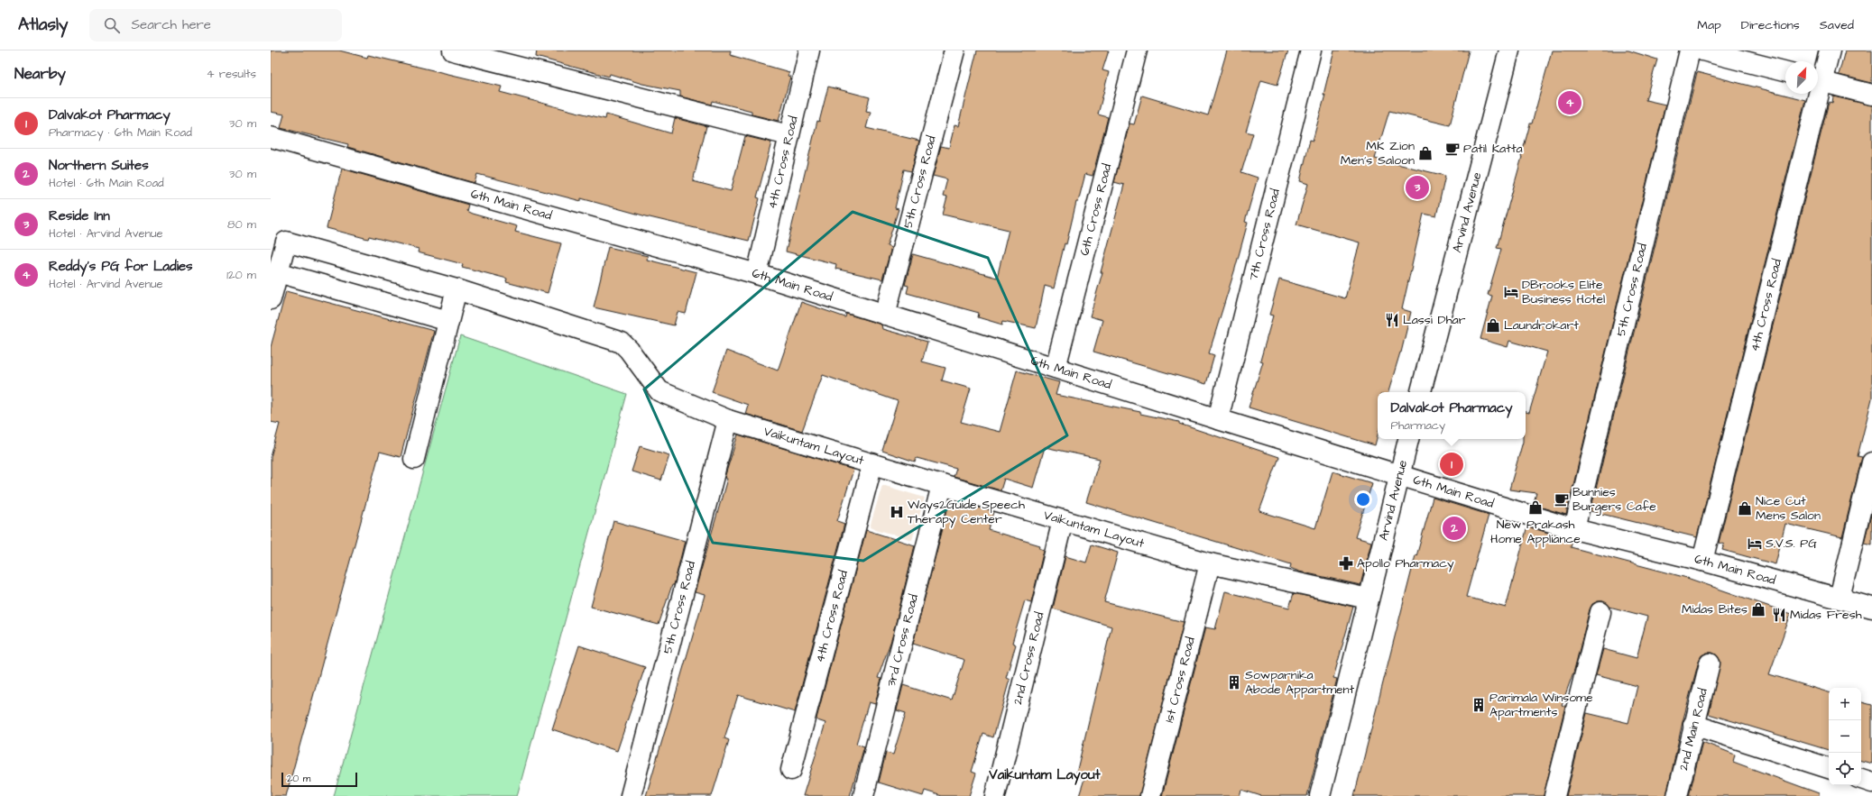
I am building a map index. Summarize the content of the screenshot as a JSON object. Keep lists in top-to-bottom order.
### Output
{
  "streets": {
    "street": [
      "4th Cross Road",
      "5th Cross Road",
      "6th Main Road",
      "6th Cross Road",
      "Arvind Avenue",
      "7th Cross Road",
      "Vaikuntam Layout",
      "3rd Cross Road",
      "2nd Cross Road",
      "1st Cross Road",
      "2nd Main Road"
    ]
  },
  "crossings": [
    ["4th Cross Road", "6th Main Road"],
    ["4th Cross Road", "Vaikuntam Layout"],
    ["5th Cross Road", "6th Main Road"],
    ["5th Cross Road", "Vaikuntam Layout"],
    ["6th Main Road", "6th Cross Road"],
    ["6th Main Road", "Arvind Avenue"],
    ["6th Main Road", "7th Cross Road"],
    ["Arvind Avenue", "Vaikuntam Layout"],
    ["Vaikuntam Layout", "3rd Cross Road"],
    ["Vaikuntam Layout", "2nd Cross Road"],
    ["Vaikuntam Layout", "1st Cross Road"]
  ],
  "districts": ["Vaikuntam Layout"],
  "places": {
    "cafe": ["Patil Katta", "Bunnies Burgers Cafe"],
    "shop": [
      "MK Zion Men’s Saloon",
      "Laundrokart",
      "New Prakash Home Appliance",
      "Nice Cut Mens Salon",
      "Midas Bites"
    ],
    "hotel": ["DBrooks Elite Business Hotel", "S.V.S. PG"],
    "restaurant": ["Lassi Dhar", "Midas Fresh"],
    "hospital": ["Ways2Guide Speech Therapy Center"],
    "pharmacy": ["Apollo Pharmacy"],
    "building": ["Sowparnika Abode Appartment", "Parimala Winsome Apartments"]
  },
  "scale_bar": "20 m",
  "north": "top right",
  "page": {
    "header": "Atlasly",
    "search": "Search here",
    "nav": ["Map", "Directions", "Saved"],
    "heading": ["Nearby", "4 results"],
    "pins": [
      "4",
      "3",
      "1",
      "2"
    ],
    "list": [
      {
        "mark": "1",
        "name": "Dalvakot Pharmacy",
        "note": "Pharmacy · 6th Main Road",
        "value": "30 m"
      },
      {
        "mark": "2",
        "name": "Northern Suites",
        "note": "Hotel · 6th Main Road",
        "value": "30 m"
      },
      {
        "mark": "3",
        "name": "Reside Inn",
        "note": "Hotel · Arvind Avenue",
        "value": "80 m"
      },
      {
        "mark": "4",
        "name": "Reddy's PG for Ladies",
        "note": "Hotel · Arvind Avenue",
        "value": "120 m"
      }
    ],
    "popup": ["Dalvakot Pharmacy", "Pharmacy"],
    "map_buttons": ["+", "−"],
    "scale": "20 m"
  }
}
